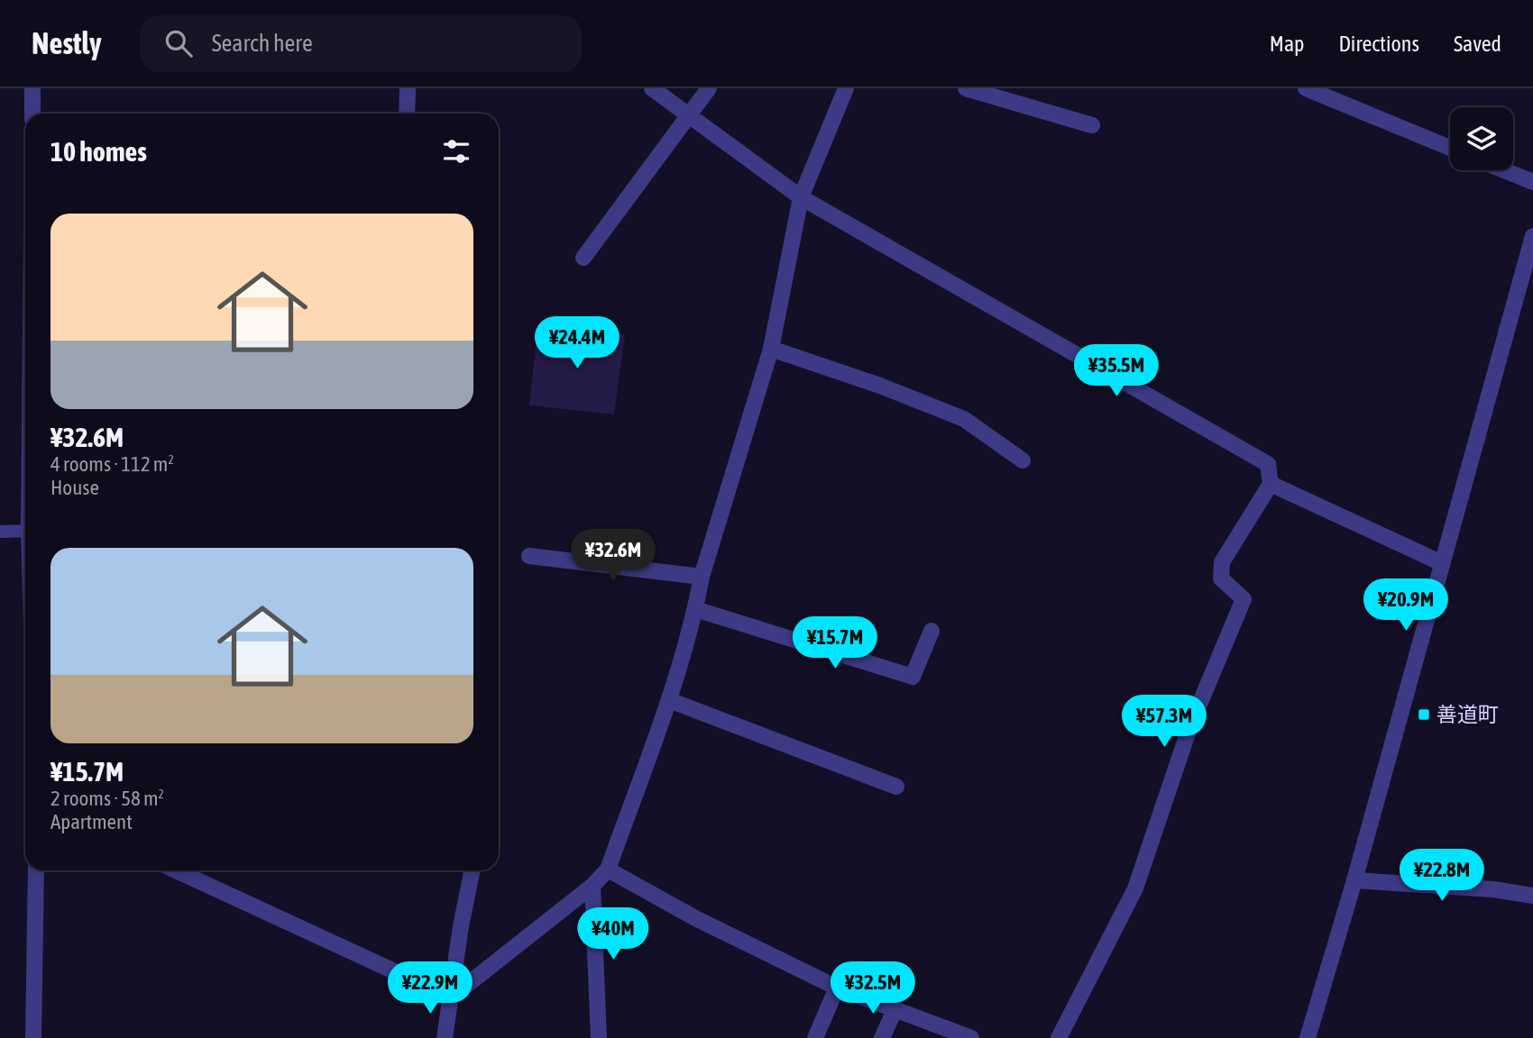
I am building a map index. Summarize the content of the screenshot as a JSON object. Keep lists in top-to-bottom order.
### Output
{
  "places": {
    "transit": ["善道町"]
  },
  "page": {
    "header": "Nestly",
    "search": "Search here",
    "nav": ["Map", "Directions", "Saved"],
    "heading": "10 homes",
    "list": [
      {
        "name": "¥32.6M",
        "note": "4 rooms · 112 m² · House"
      },
      {
        "name": "¥15.7M",
        "note": "2 rooms · 58 m² · Apartment"
      }
    ],
    "price": [
      "¥24.4M",
      "¥35.5M",
      "¥32.6M",
      "¥20.9M",
      "¥15.7M",
      "¥57.3M",
      "¥22.8M",
      "¥40M",
      "¥22.9M",
      "¥32.5M"
    ]
  }
}
